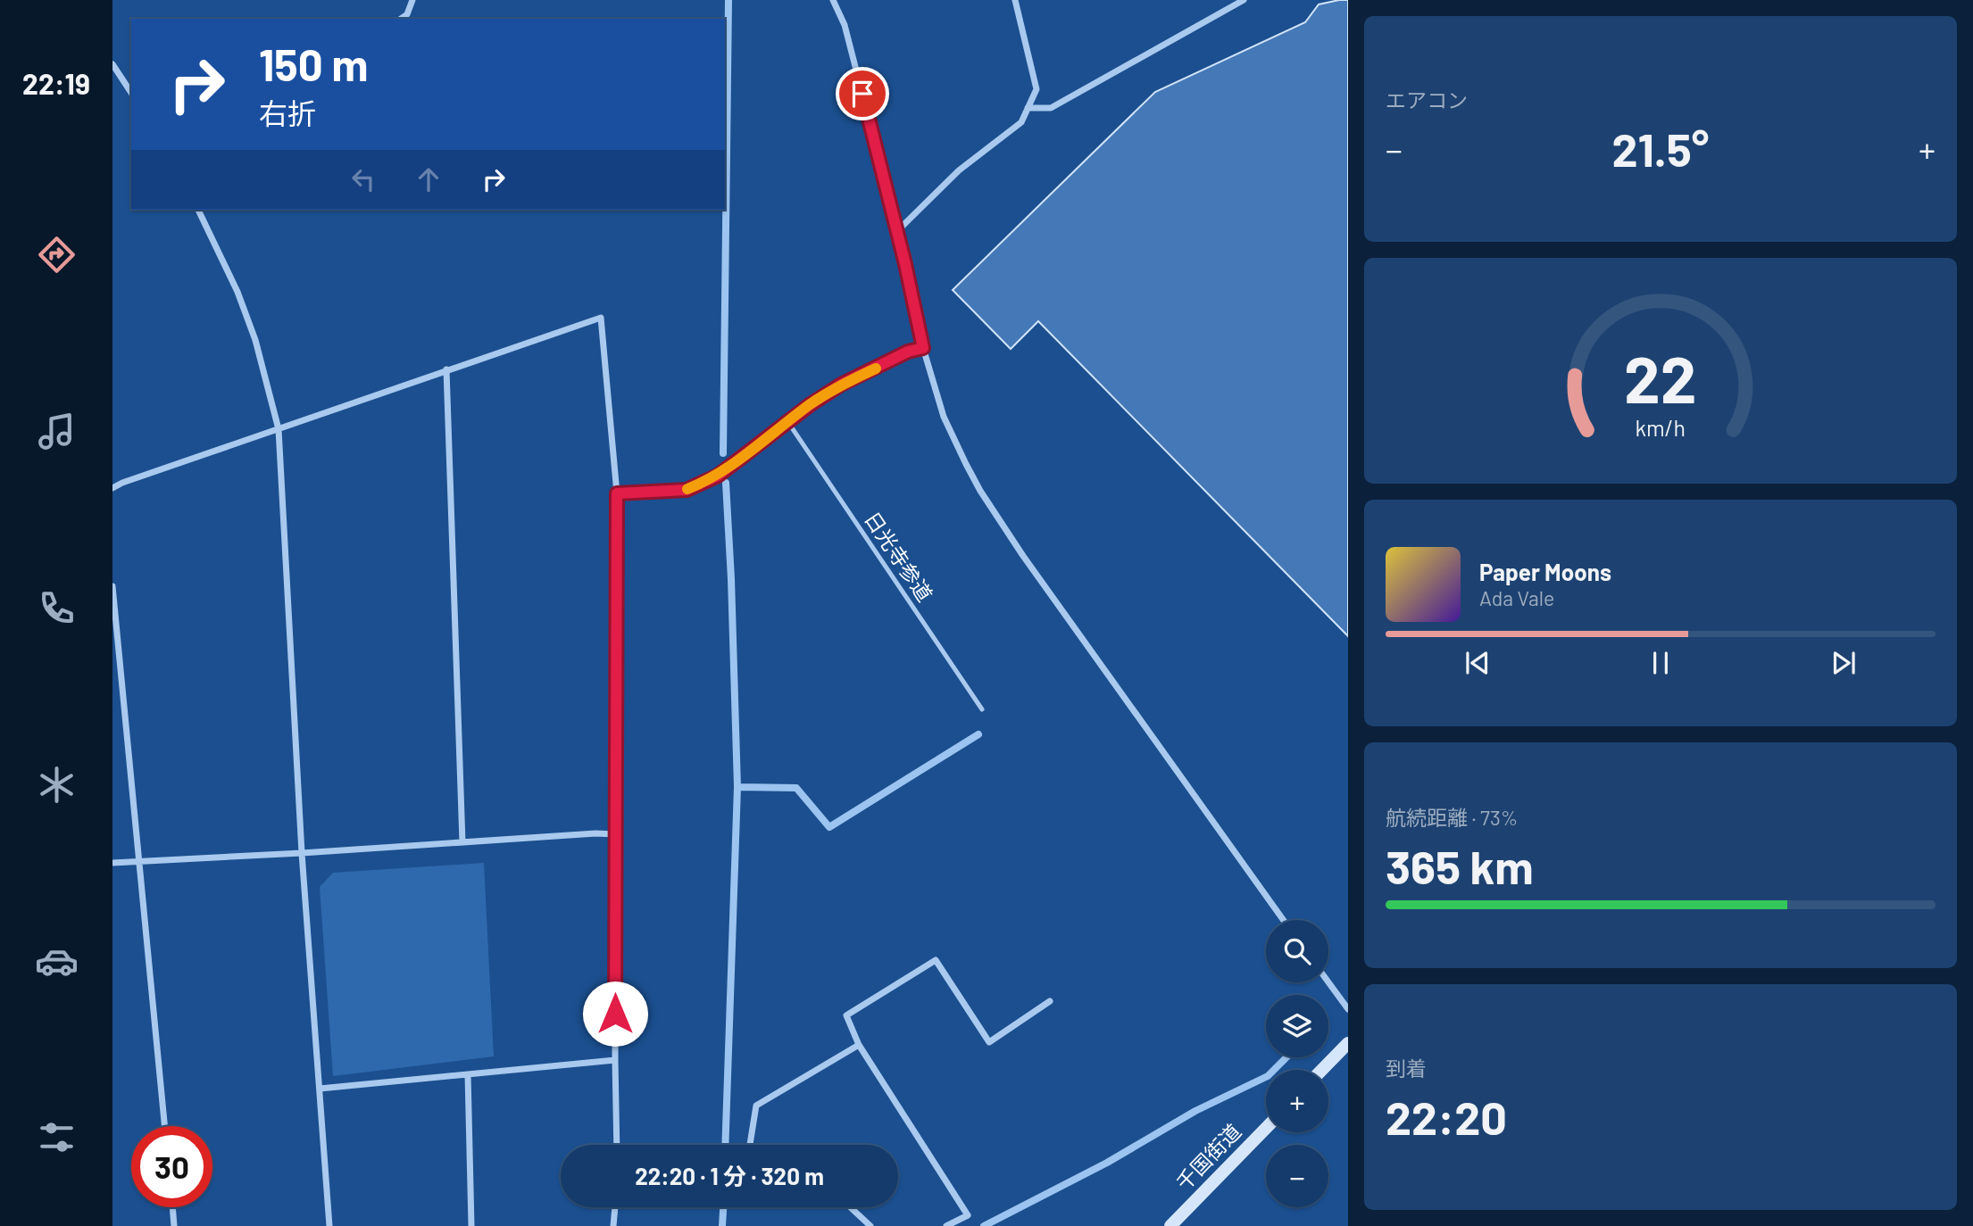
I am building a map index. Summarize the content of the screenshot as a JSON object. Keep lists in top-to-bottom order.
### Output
{
  "streets": {
    "main road": ["千国街道"],
    "lane": ["日光寺参道"]
  },
  "page": {
    "tabs": "22:19",
    "tile": [
      "エアコン",
      ["航続距離 · 73%", "365 km"],
      ["到着", "22:20"]
    ],
    "turn": ["150 m", "右折"],
    "heat": ["−", "21.5°", "+"],
    "song": ["Paper Moons", "Ada Vale"],
    "map_buttons": ["+", "−"],
    "limit": "30",
    "trip": "22:20 · 1 分 · 320 m",
    "gauge": ["22", "km/h"]
  }
}
